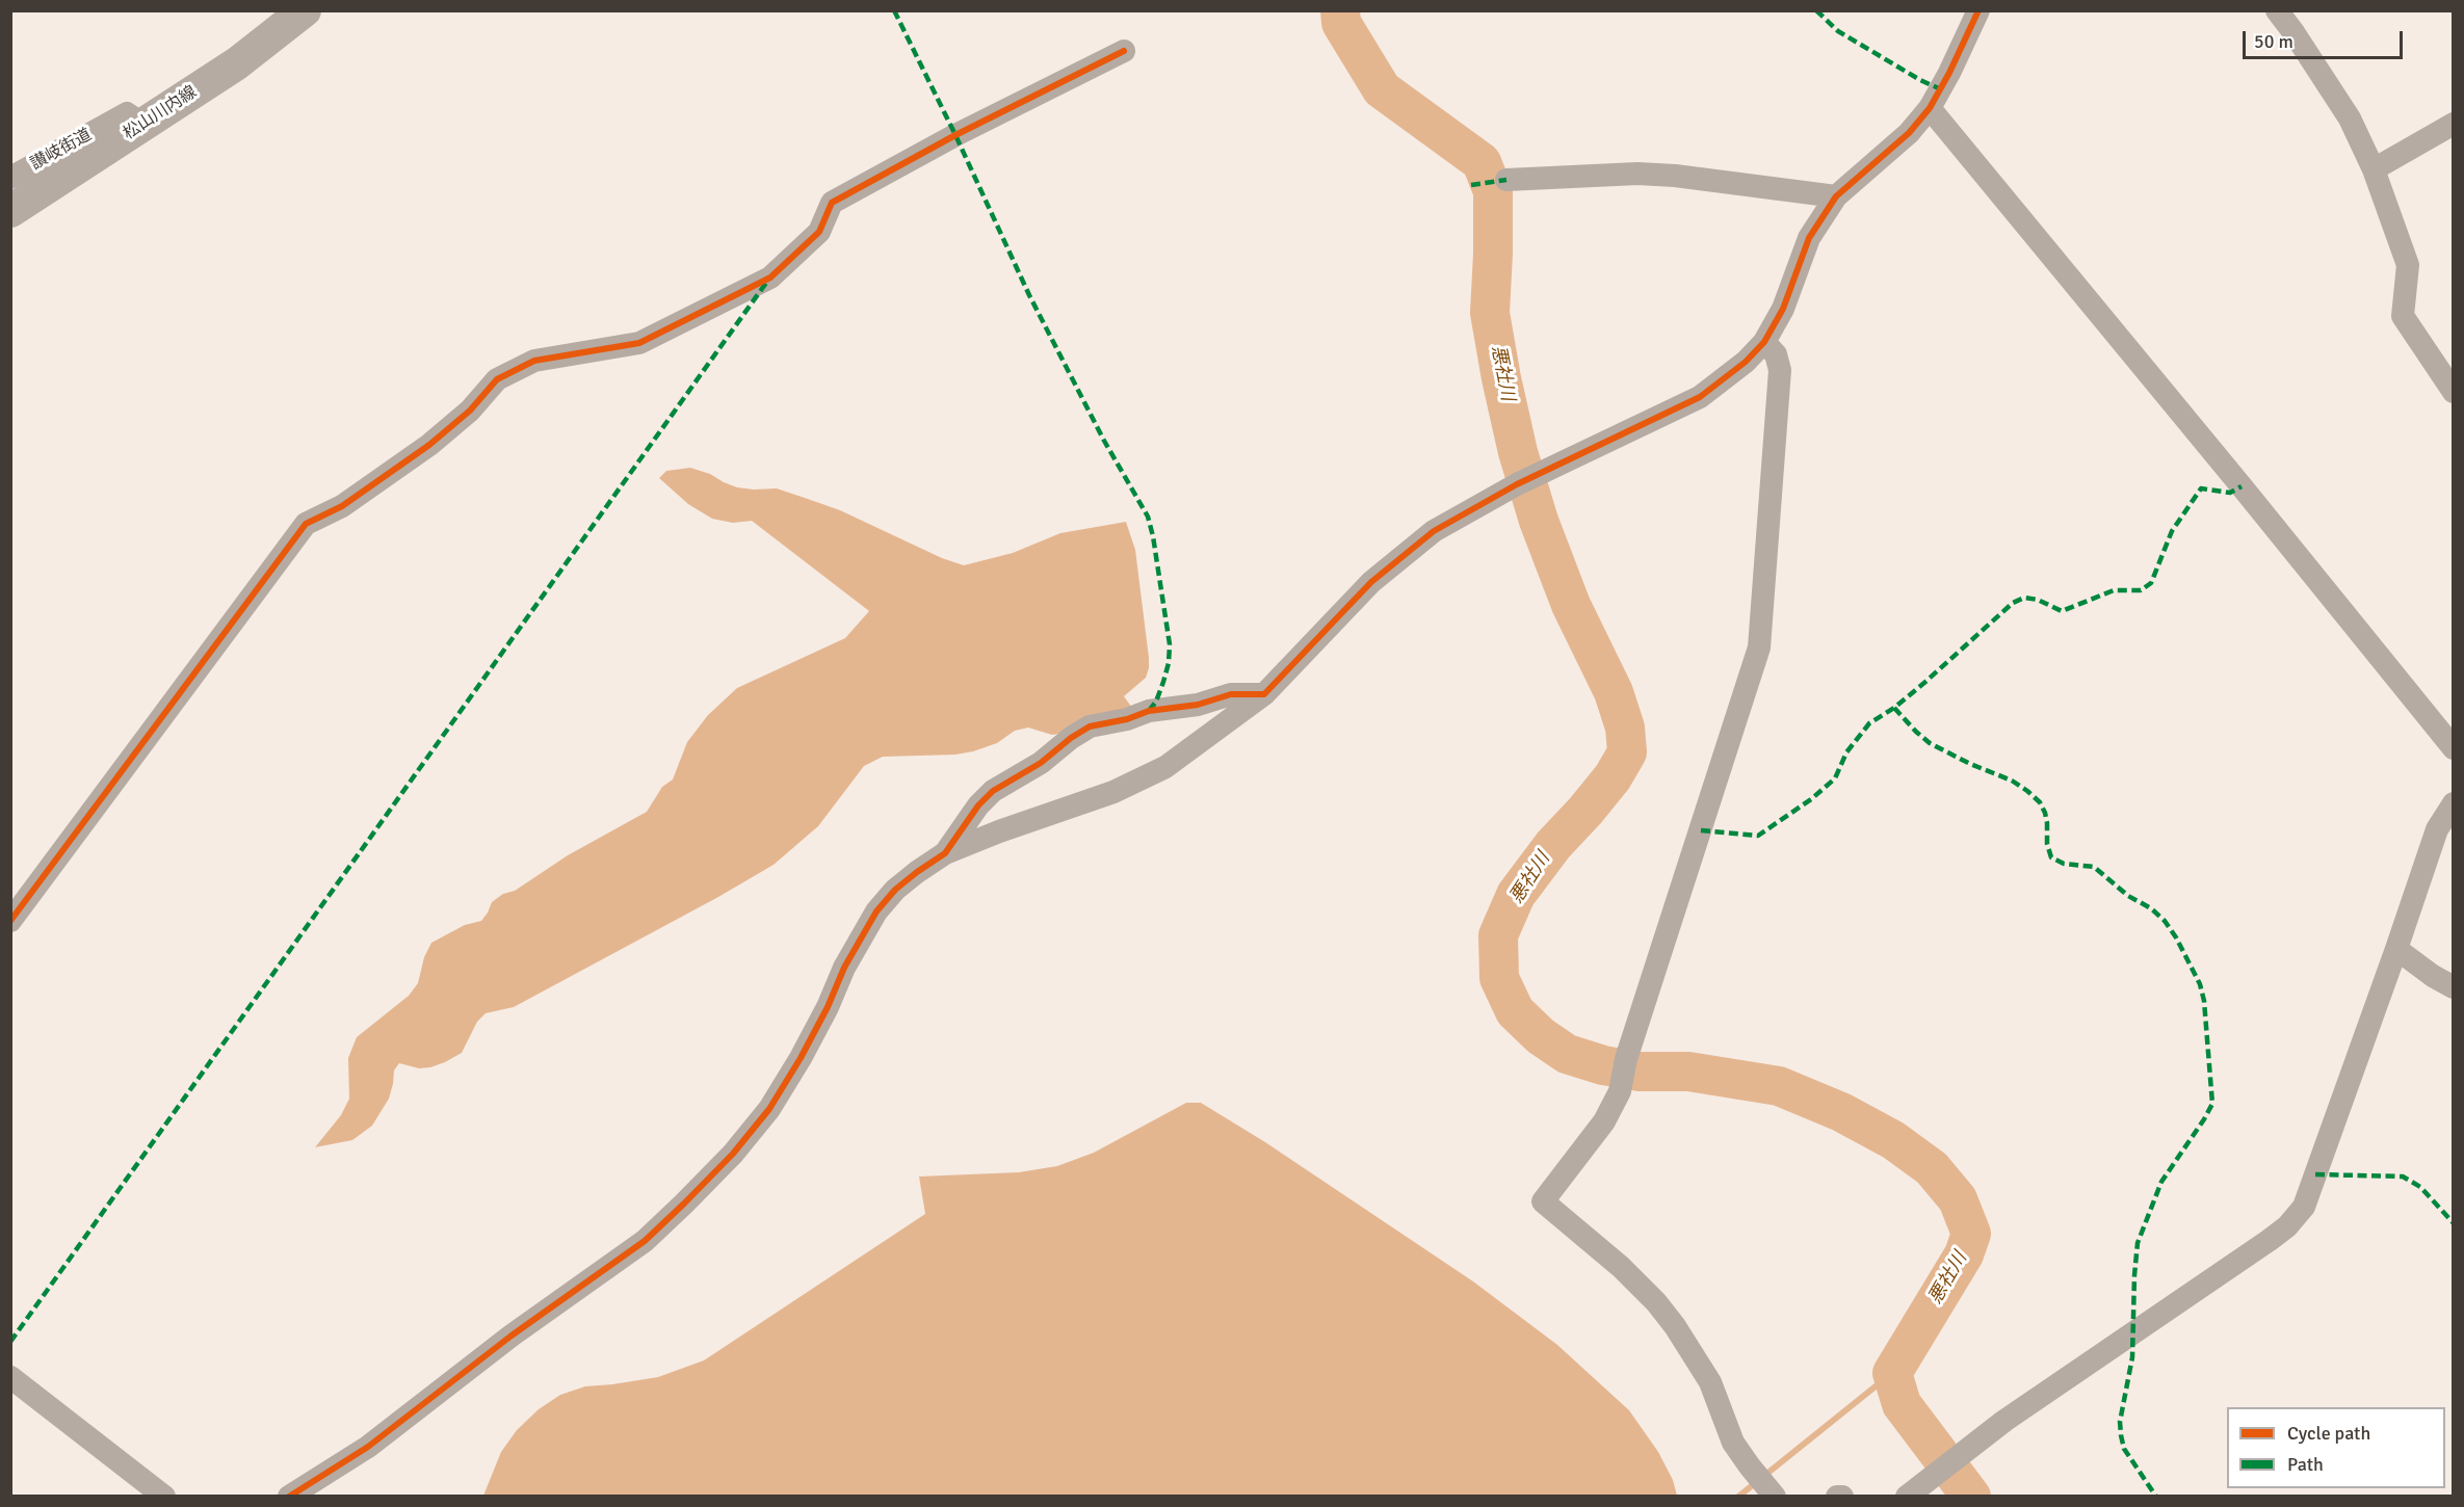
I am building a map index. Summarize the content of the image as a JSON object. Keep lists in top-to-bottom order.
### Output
{
  "streets": {
    "main road": ["松山川内線"],
    "street": ["讃岐街道"]
  },
  "crossings": [
    ["松山川内線", "讃岐街道"]
  ],
  "water": ["悪社川"],
  "legend": ["Cycle path", "Path"],
  "scale_bar": "50 m"
}
